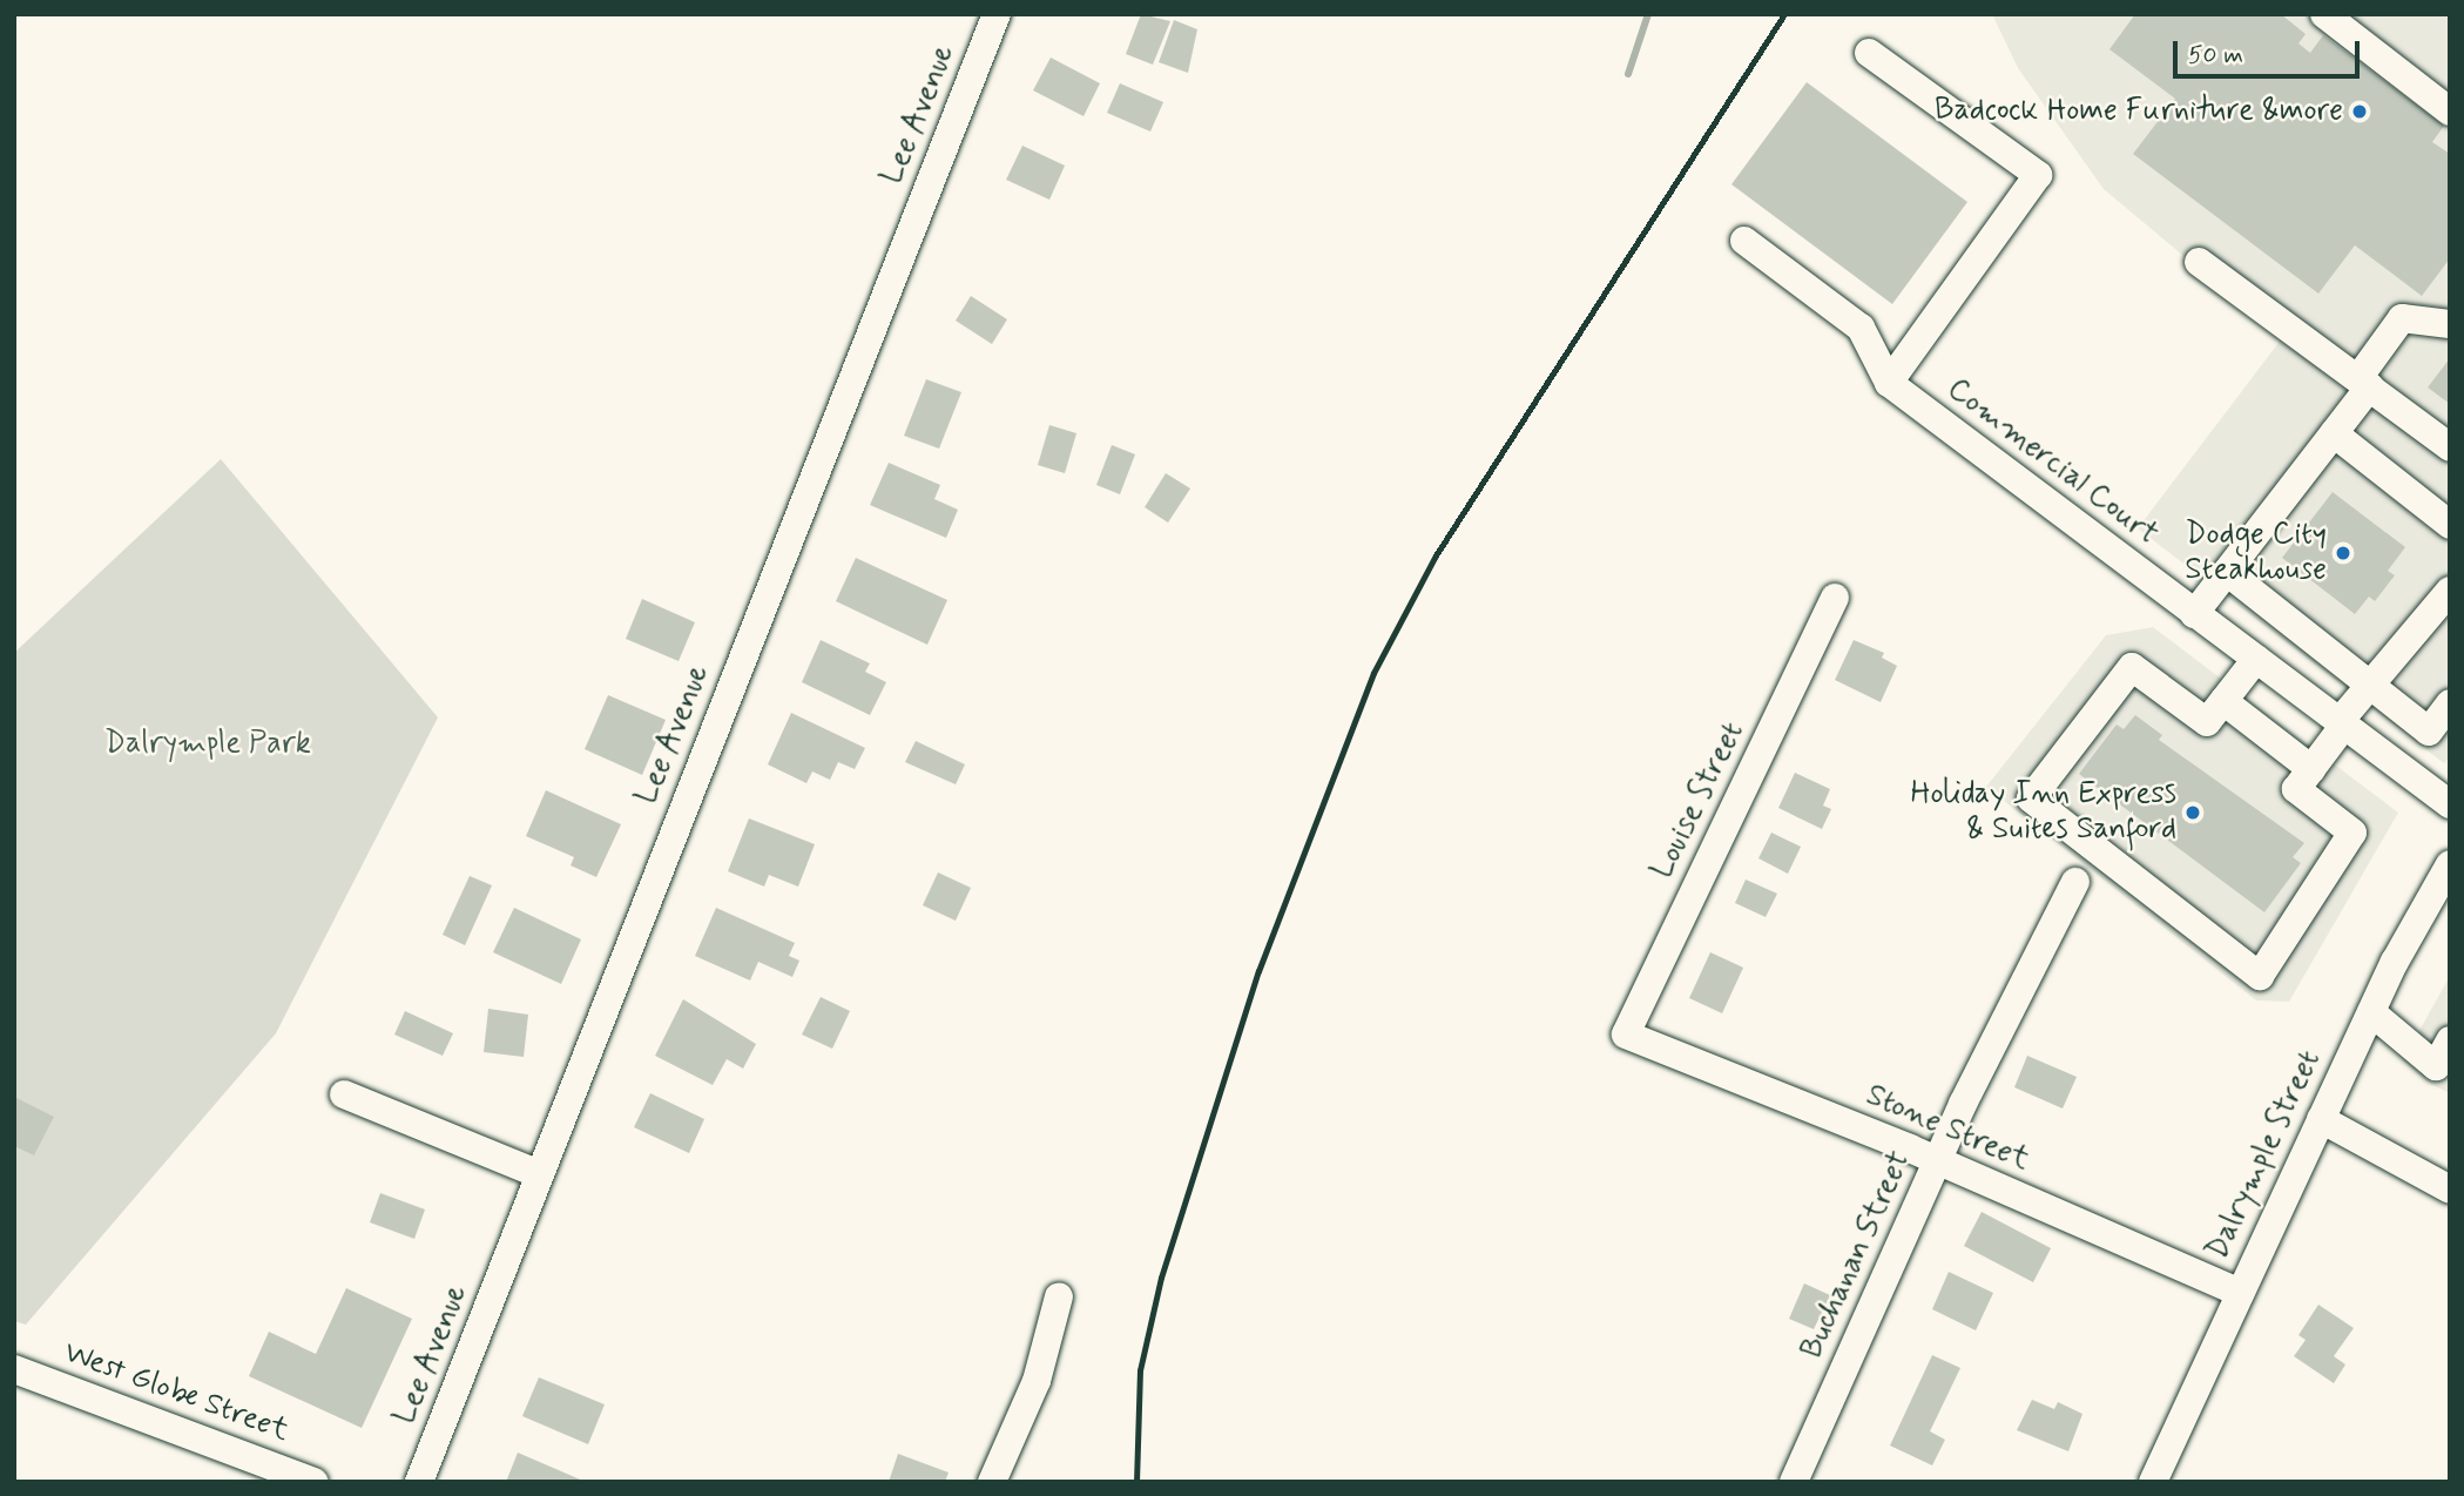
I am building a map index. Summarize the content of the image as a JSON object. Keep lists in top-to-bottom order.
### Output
{
  "streets": {
    "street": [
      "Lee Avenue",
      "Commercial Court",
      "Louise Street",
      "Stone Street",
      "Dalrymple Street",
      "Buchanan Street",
      "West Globe Street"
    ]
  },
  "crossings": [
    ["Louise Street", "Stone Street"],
    ["Stone Street", "Dalrymple Street"],
    ["Stone Street", "Buchanan Street"]
  ],
  "parks": ["Dalrymple Park"],
  "places": ["Badcock Home Furniture &more", "Dodge City Steakhouse", "Holiday Inn Express & Suites Sanford"],
  "scale_bar": "50 m"
}
